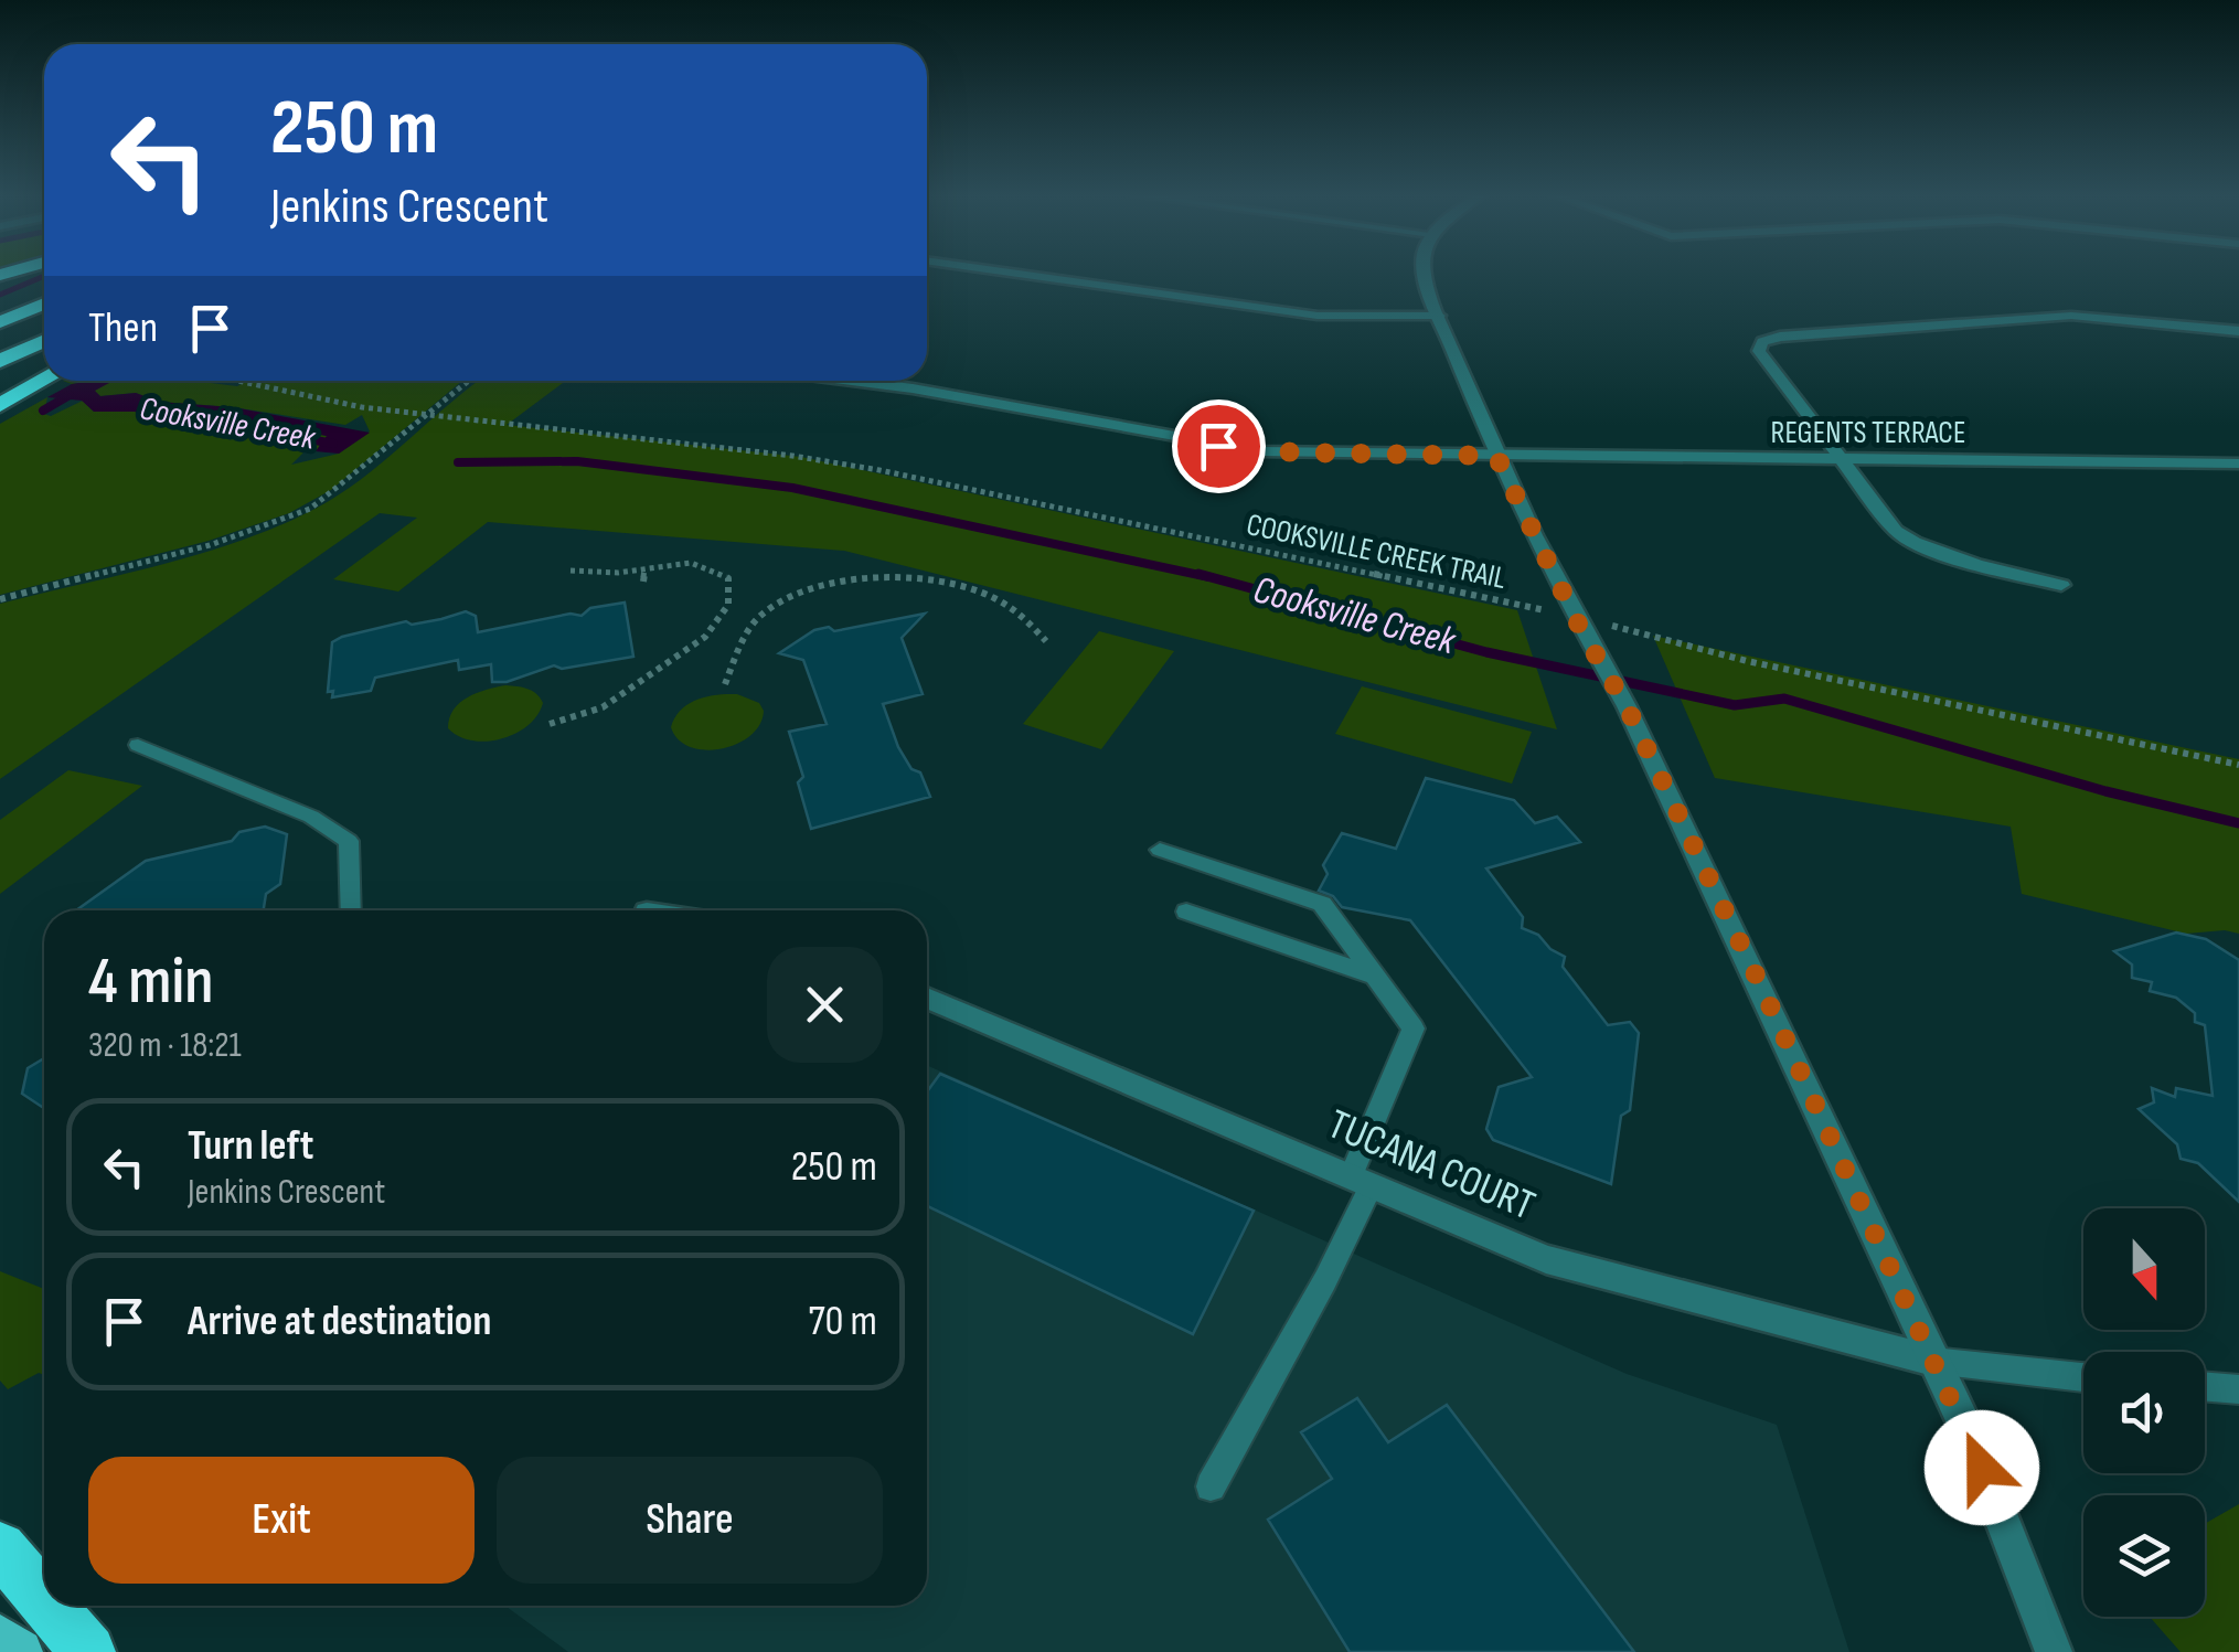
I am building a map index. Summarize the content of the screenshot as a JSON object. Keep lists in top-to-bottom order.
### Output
{
  "streets": {
    "street": ["REGENTS TERRACE", "TUCANA COURT"],
    "path": ["COOKSVILLE CREEK TRAIL"]
  },
  "water": ["Cooksville Creek"],
  "north": "bottom",
  "page": {
    "turn": ["250 m", "Jenkins Crescent"],
    "then": "Then",
    "heading": ["4 min", "320 m · 18:21"],
    "list": [
      {
        "name": "Turn left",
        "note": "Jenkins Crescent",
        "value": "250 m"
      },
      {
        "name": "Arrive at destination",
        "value": "70 m"
      }
    ],
    "buttons": ["Exit", "Share"]
  }
}
